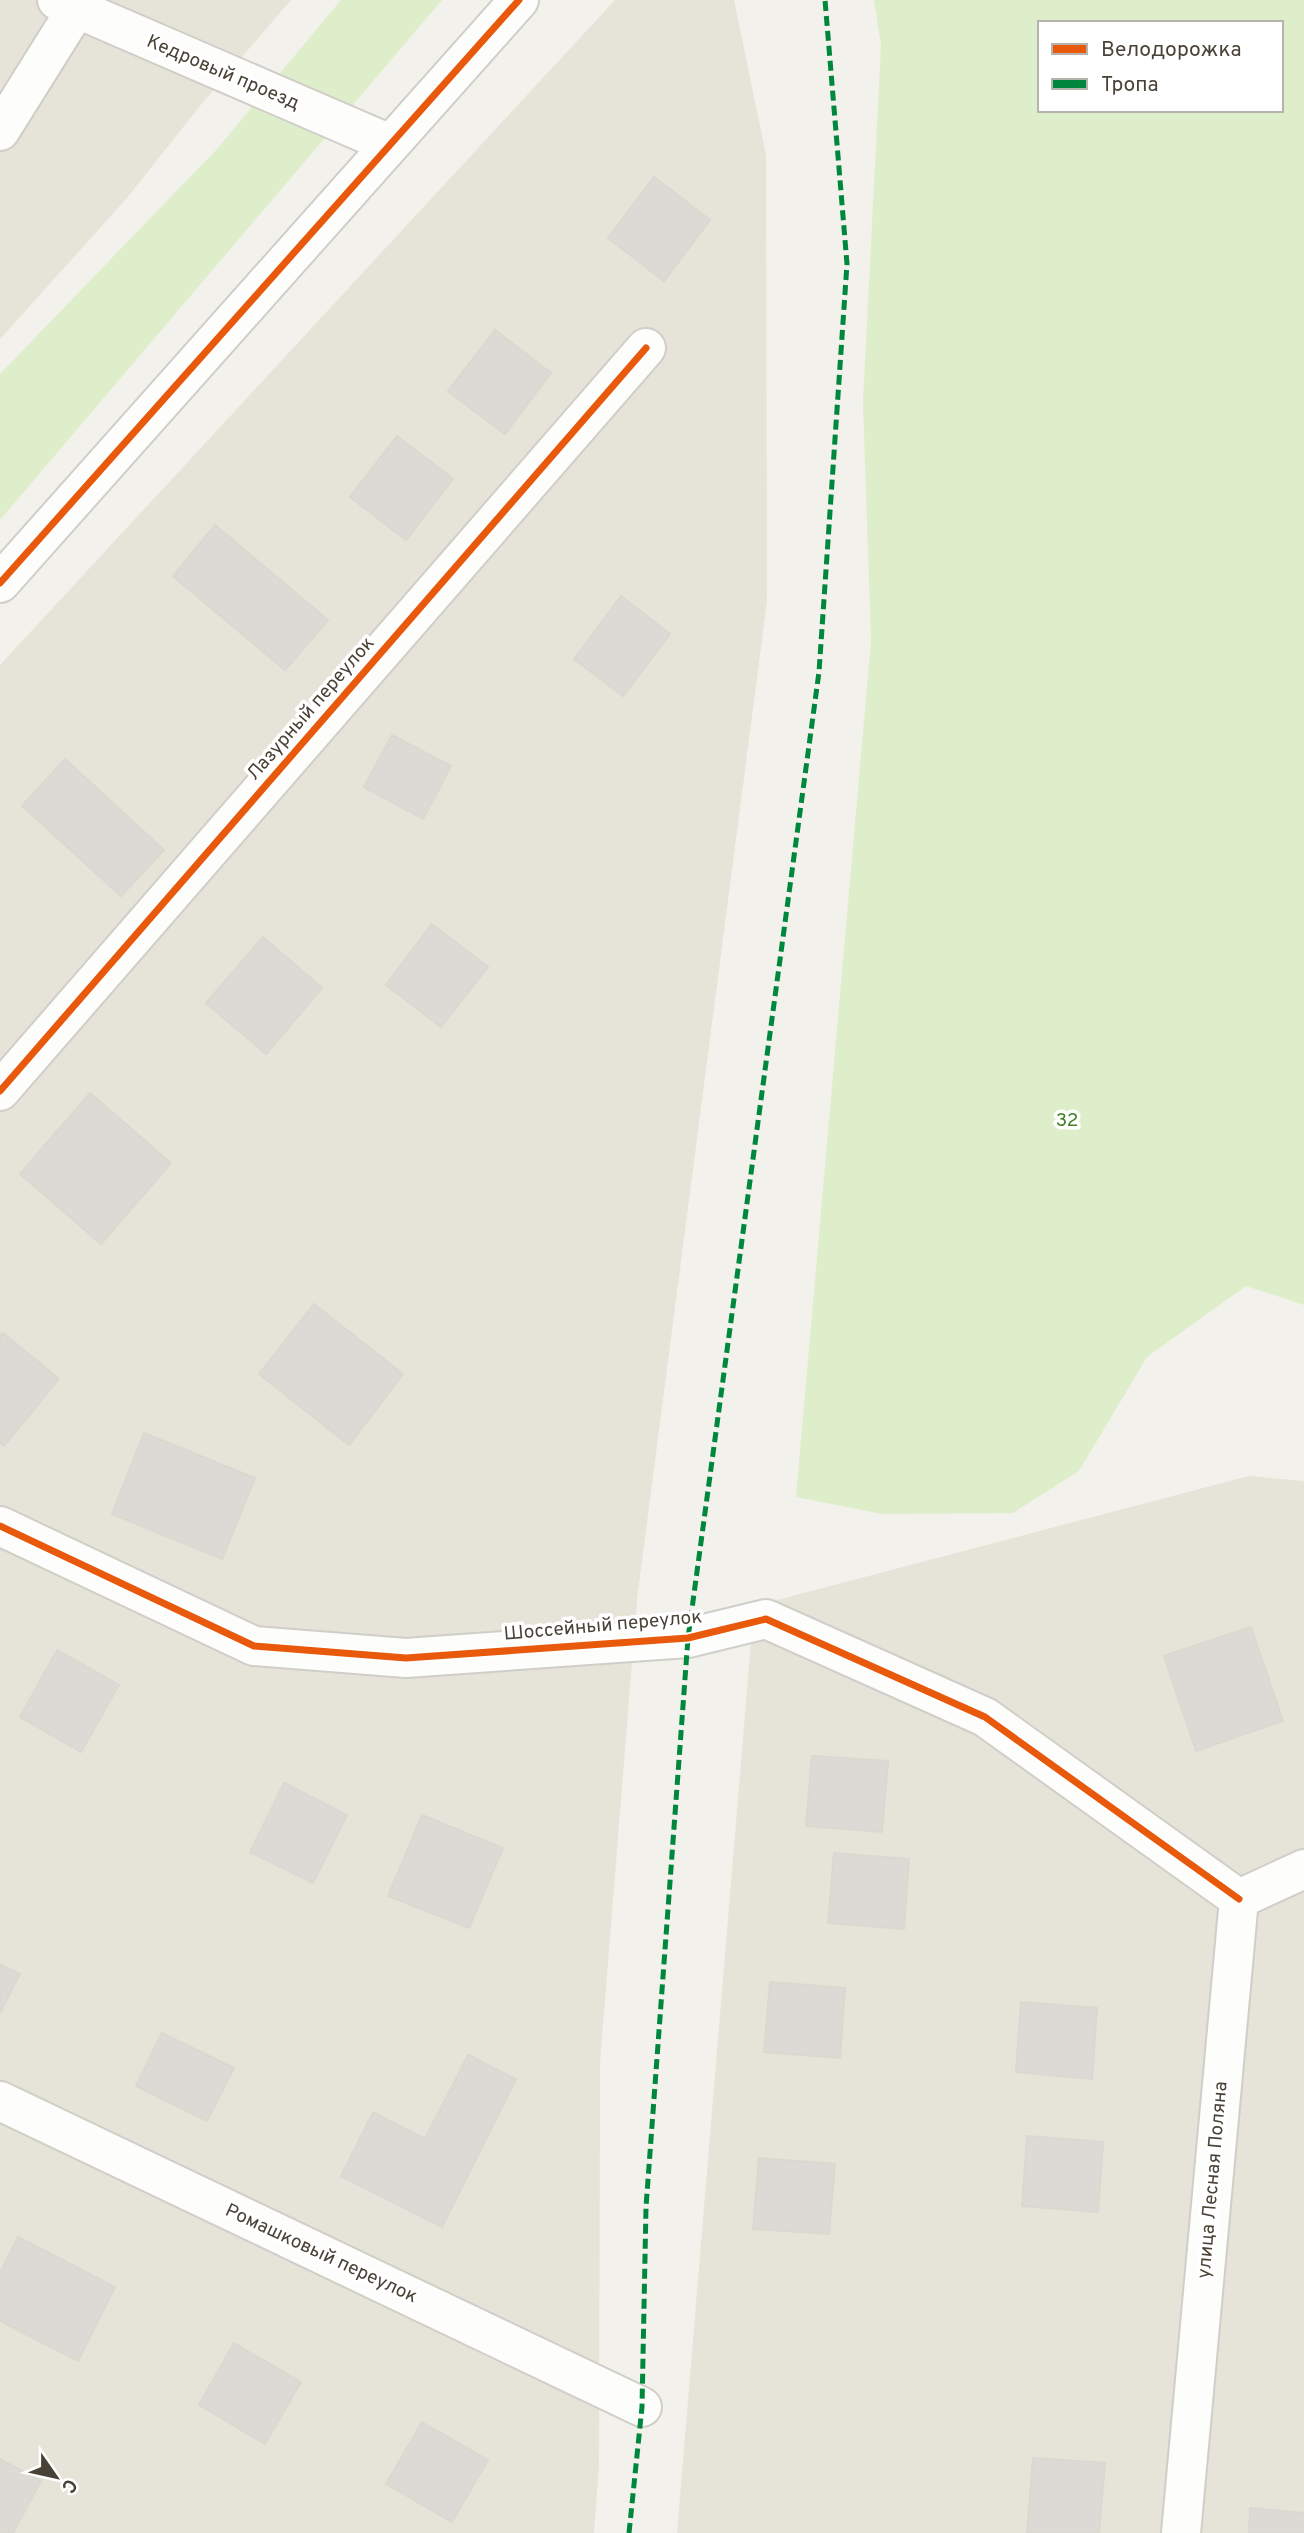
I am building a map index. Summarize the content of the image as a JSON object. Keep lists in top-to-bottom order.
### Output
{
  "streets": {
    "street": [
      "Кедровый проезд",
      "Лазурный переулок",
      "Шоссейный переулок",
      "улица Лесная Поляна",
      "Ромашковый переулок"
    ]
  },
  "crossings": [
    ["Шоссейный переулок", "улица Лесная Поляна"]
  ],
  "parks": ["32"],
  "legend": ["Велодорожка", "Тропа"],
  "north": "bottom right"
}
